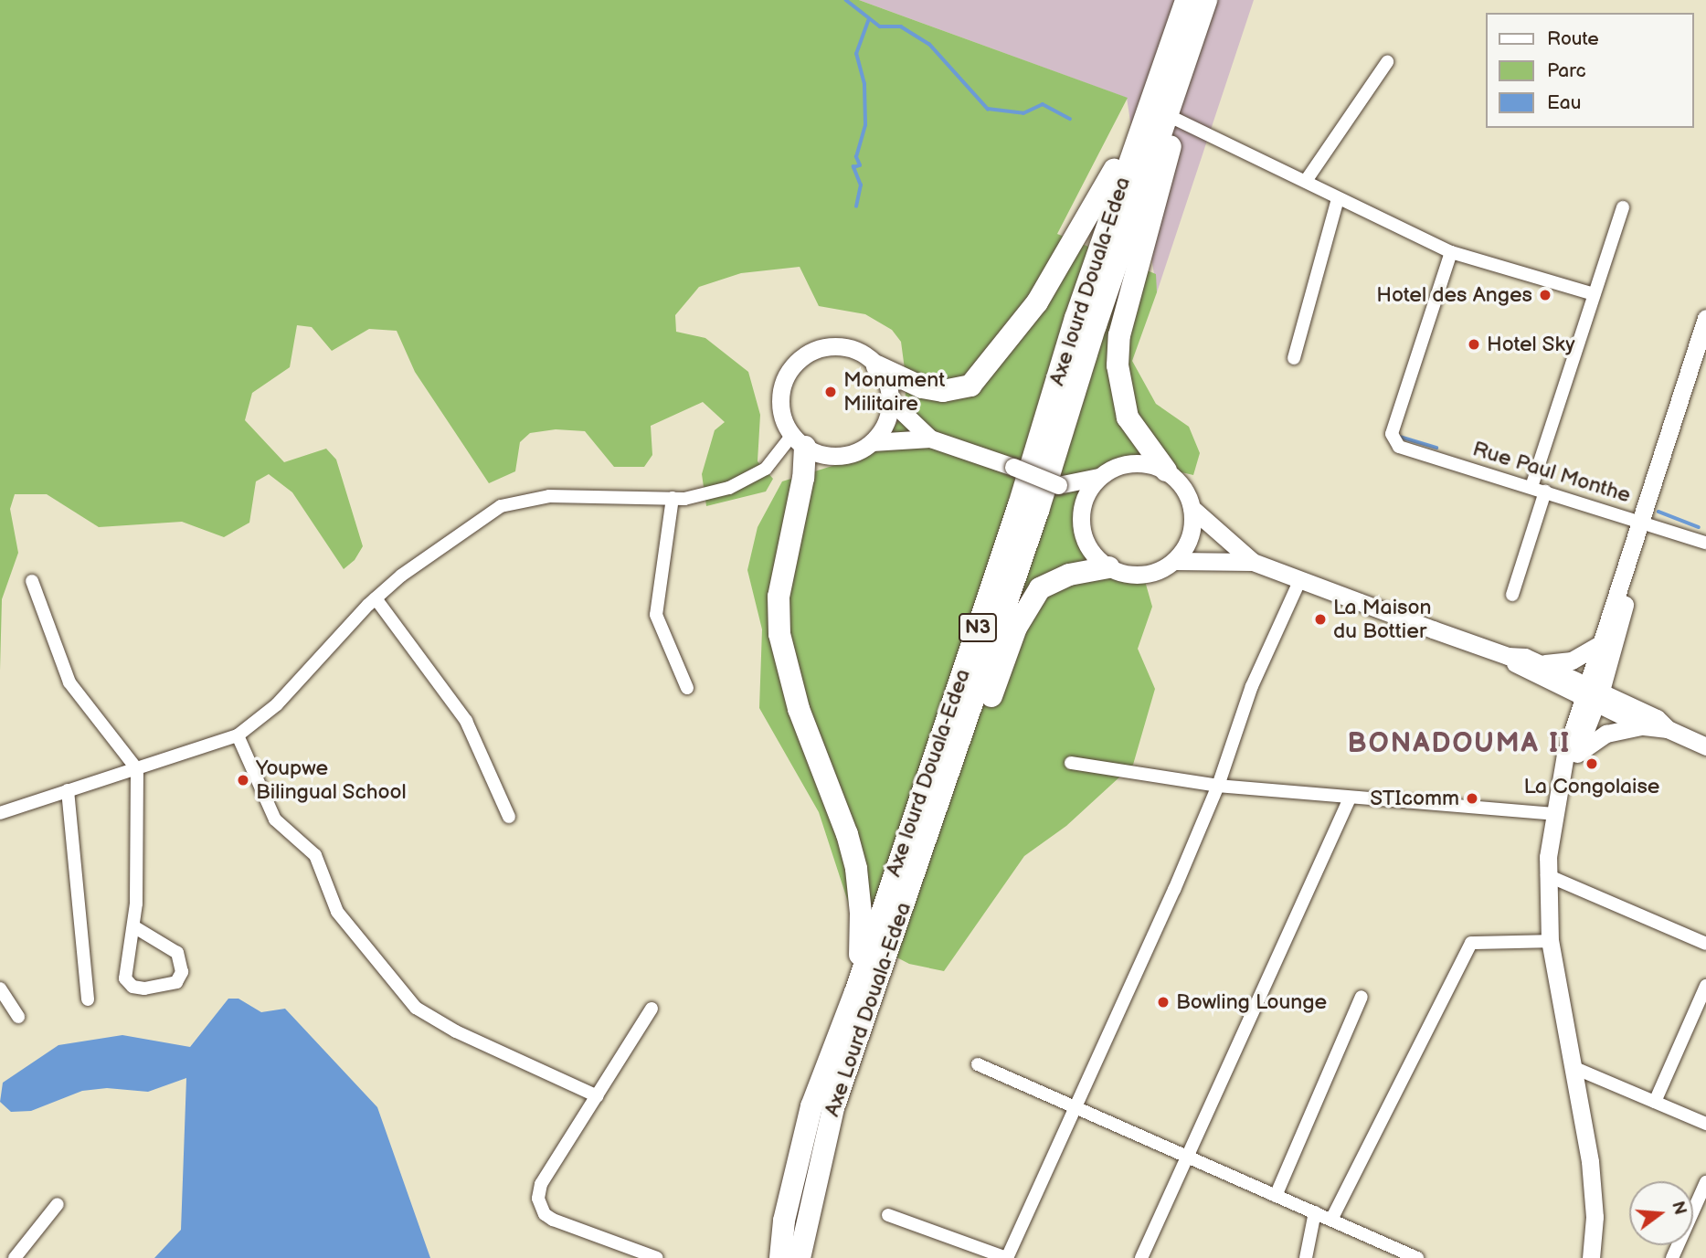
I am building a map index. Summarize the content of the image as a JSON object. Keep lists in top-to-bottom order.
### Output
{
  "streets": {
    "highway": ["Axe lourd Douala-Edea", "N3", "Axe Lourd Douala-Edea"],
    "street": ["Rue Paul Monthe"]
  },
  "crossings": [
    ["Axe lourd Douala-Edea", "Axe Lourd Douala-Edea"]
  ],
  "districts": ["BONADOUMA II"],
  "places": [
    "Hotel des Anges",
    "Hotel Sky",
    "Monument Militaire",
    "La Maison du Bottier",
    "La Congolaise",
    "Youpwe Bilingual School",
    "STIcomm",
    "Bowling Lounge"
  ],
  "legend": ["Route", "Parc", "Eau"],
  "north": "right"
}
